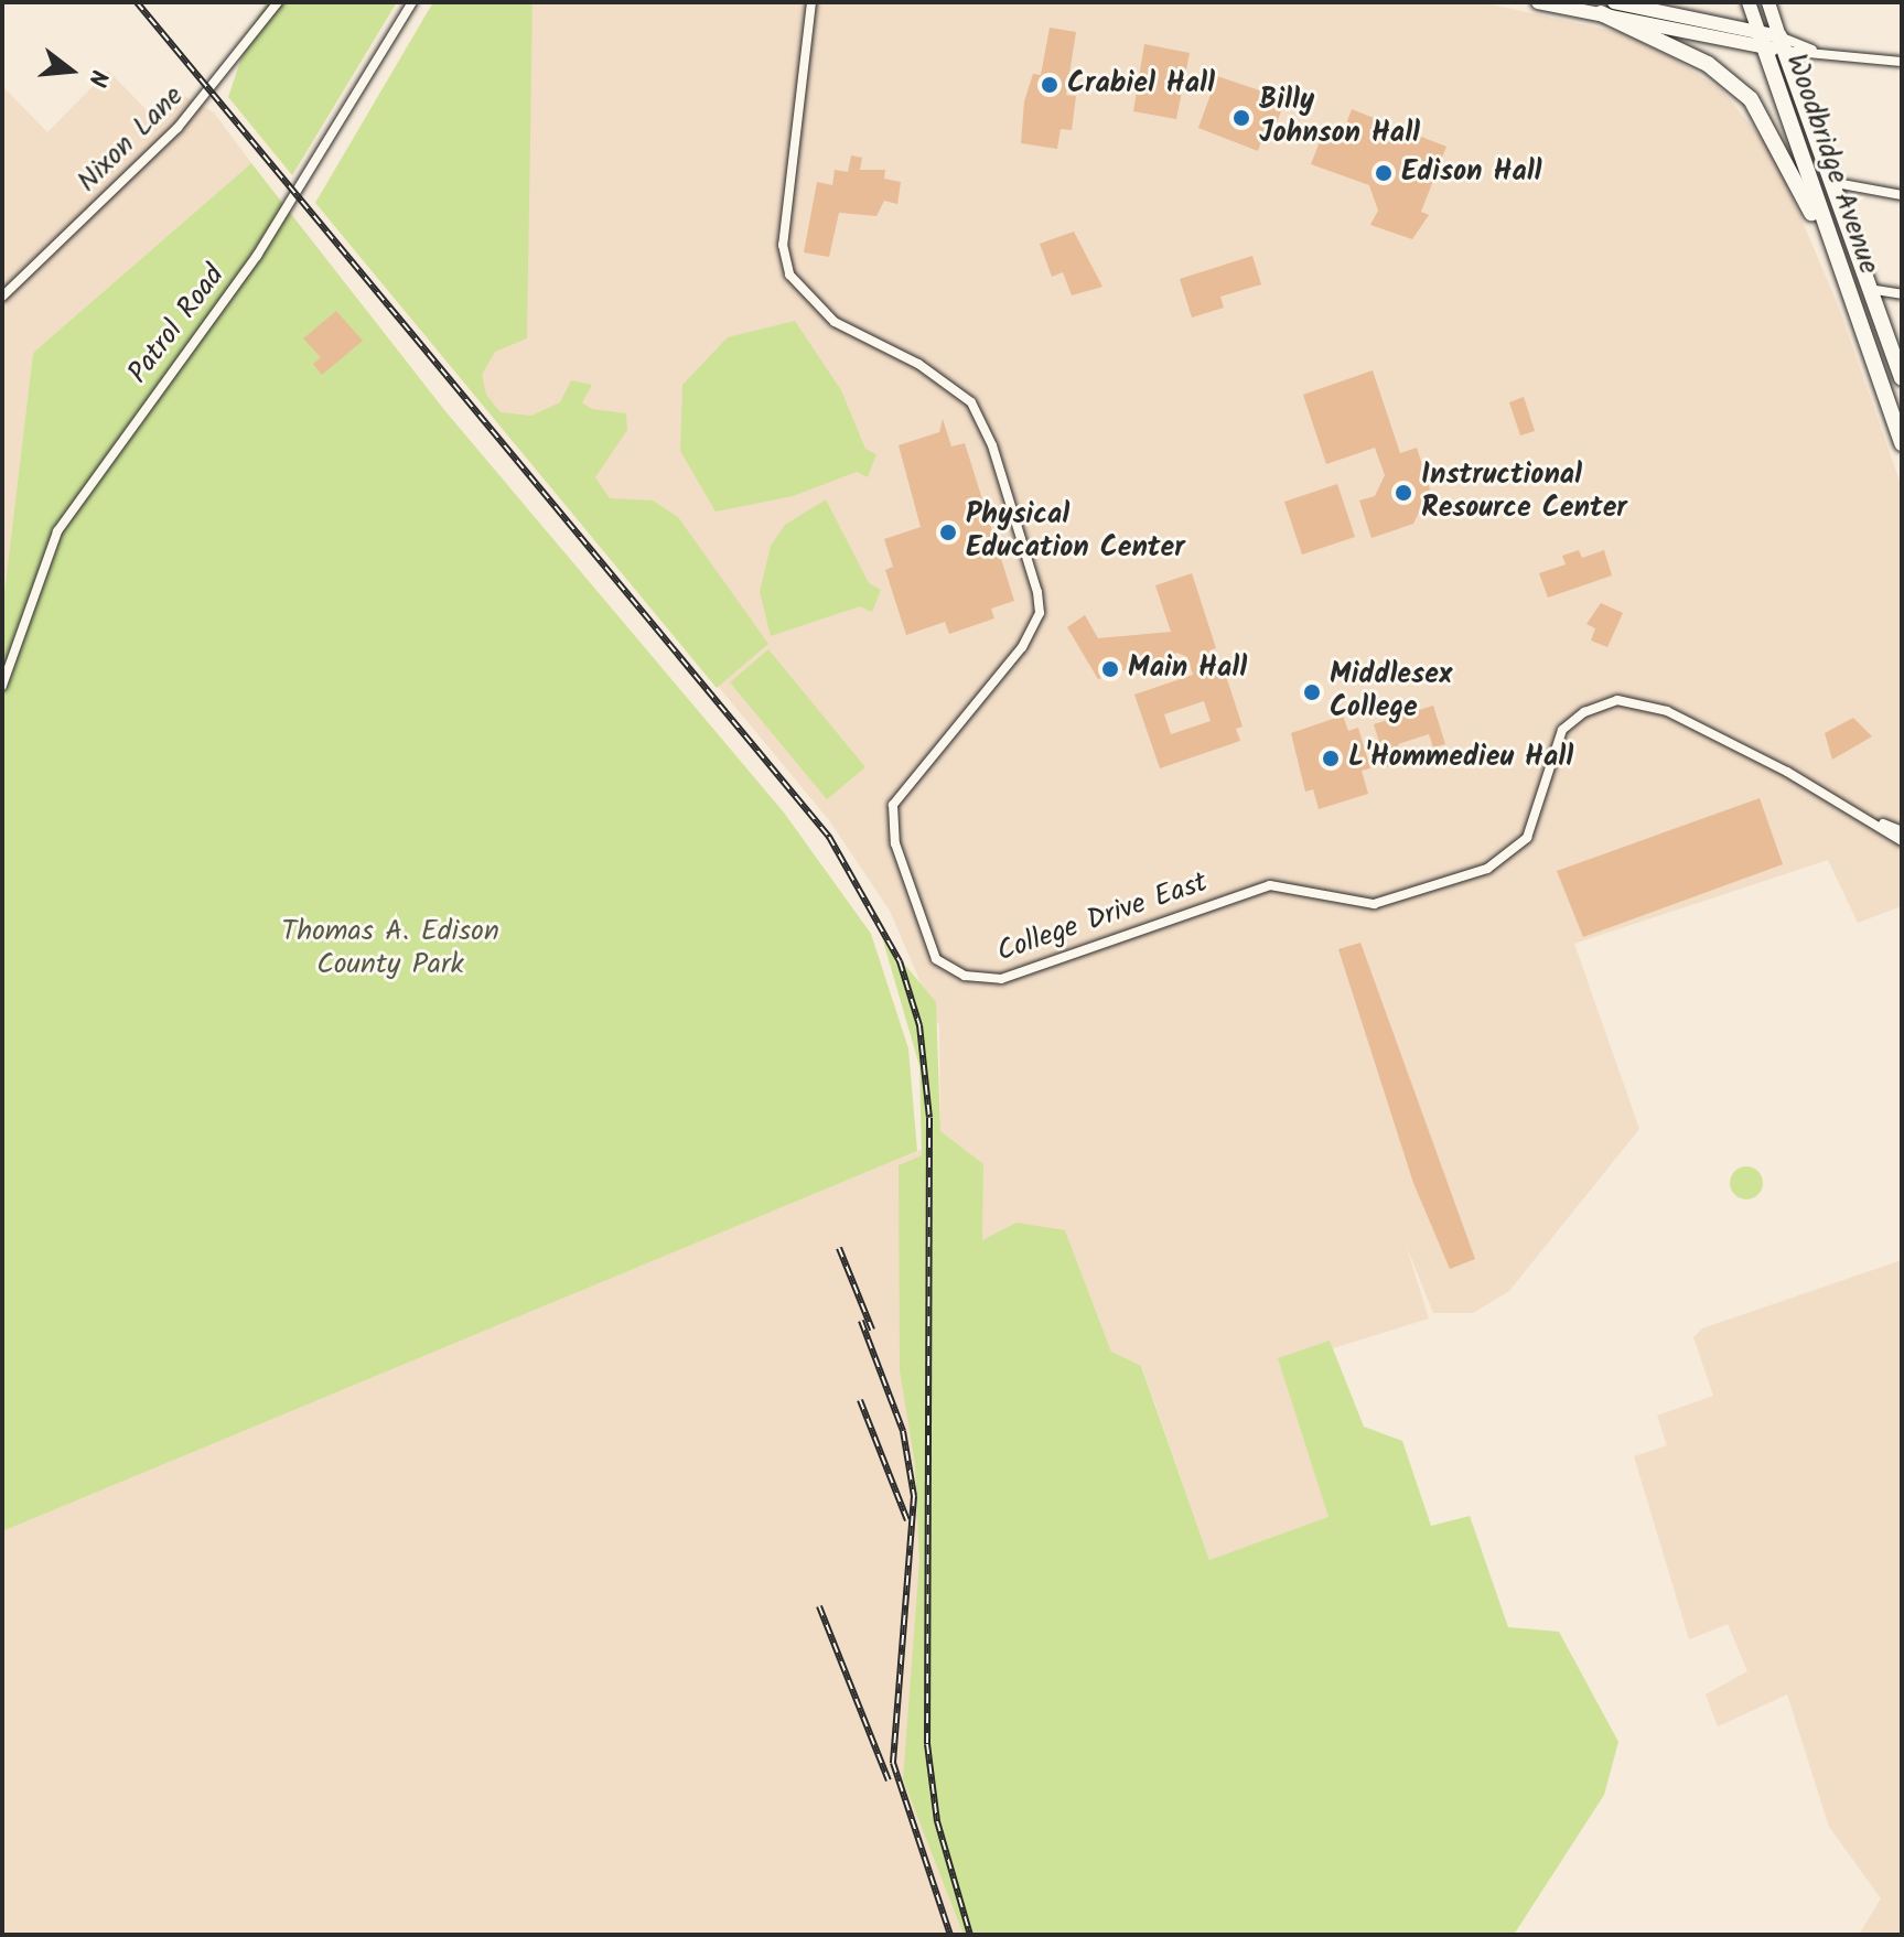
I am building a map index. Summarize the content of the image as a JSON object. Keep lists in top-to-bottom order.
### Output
{
  "streets": {
    "main road": ["Woodbridge Avenue"],
    "street": ["Nixon Lane", "Patrol Road", "College Drive East"]
  },
  "parks": ["Thomas A. Edison County Park"],
  "places": [
    "Crabiel Hall",
    "Billy Johnson Hall",
    "Edison Hall",
    "Instructional Resource Center",
    "Physical Education Center",
    "Main Hall",
    "Middlesex College",
    "L'Hommedieu Hall"
  ],
  "north": "right"
}
